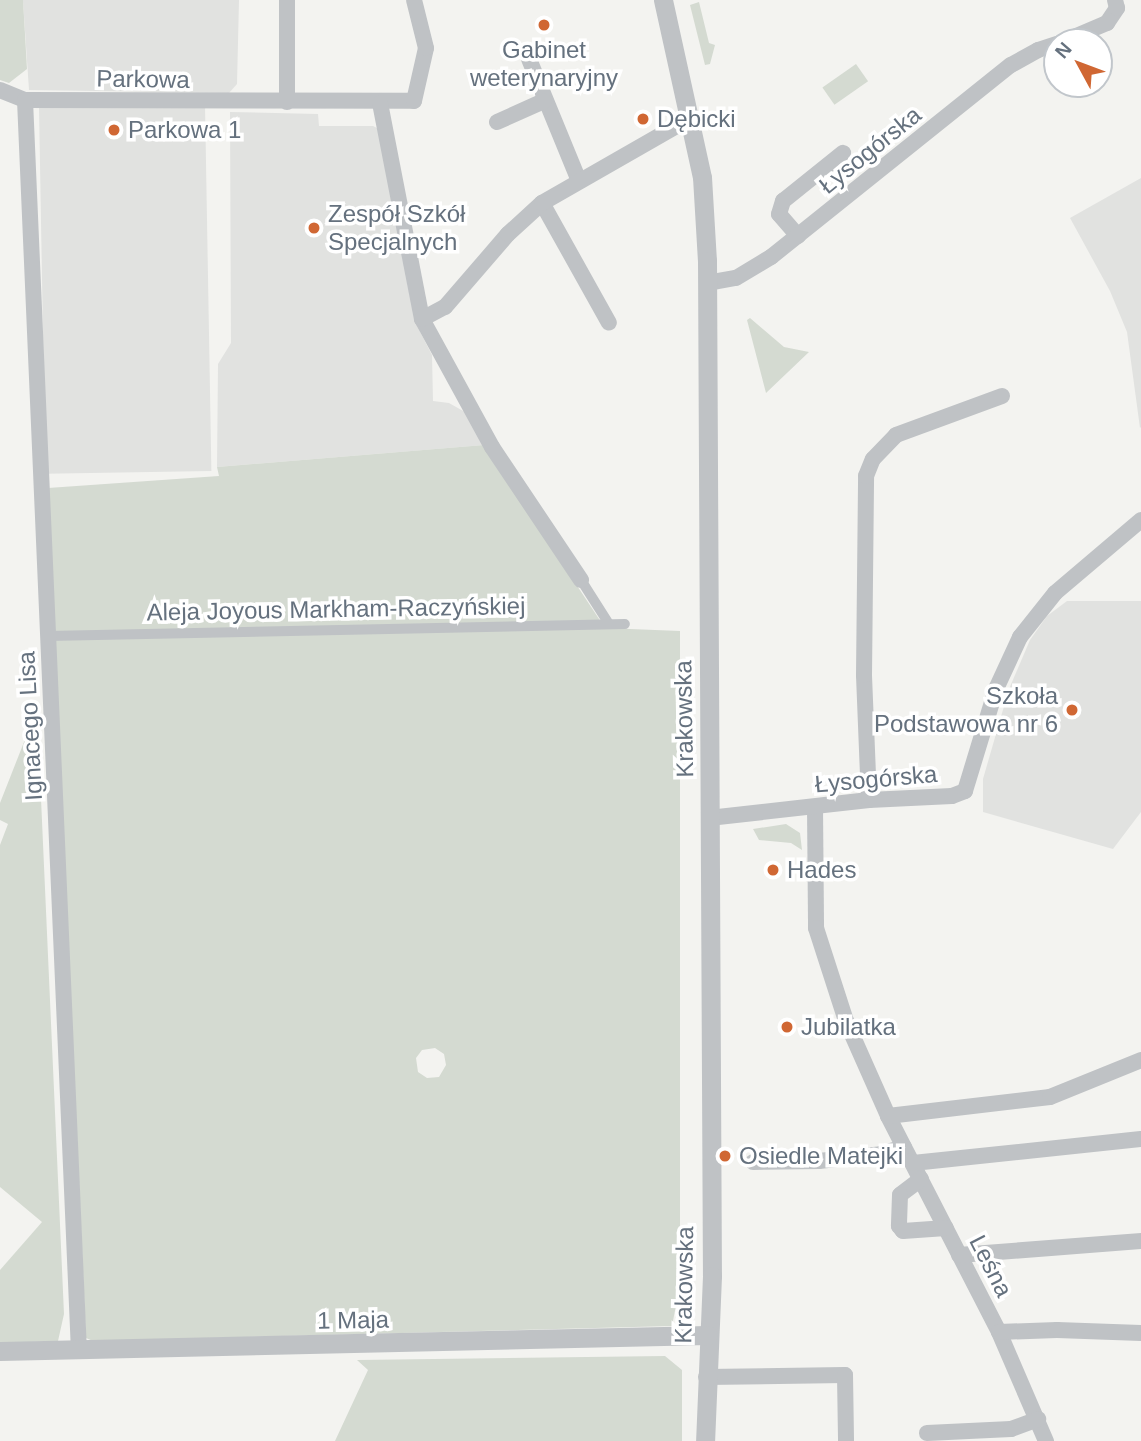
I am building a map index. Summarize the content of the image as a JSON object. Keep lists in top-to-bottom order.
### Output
{
  "streets": {
    "street": [
      "Parkowa",
      "Łysogórska",
      "Aleja Joyous Markham-Raczyńskiej",
      "Krakowska",
      "Ignacego Lisa",
      "Leśna",
      "1 Maja"
    ]
  },
  "crossings": [
    ["Parkowa", "Ignacego Lisa"],
    ["Łysogórska", "Krakowska"],
    ["Łysogórska", "Leśna"],
    ["Aleja Joyous Markham-Raczyńskiej", "Ignacego Lisa"],
    ["Krakowska", "1 Maja"],
    ["Ignacego Lisa", "1 Maja"]
  ],
  "places": [
    "Gabinet weterynaryjny",
    "Dębicki",
    "Parkowa 1",
    "Zespół Szkół Specjalnych",
    "Szkoła Podstawowa nr 6",
    "Hades",
    "Jubilatka",
    "Osiedle Matejki"
  ],
  "north": "top left"
}
